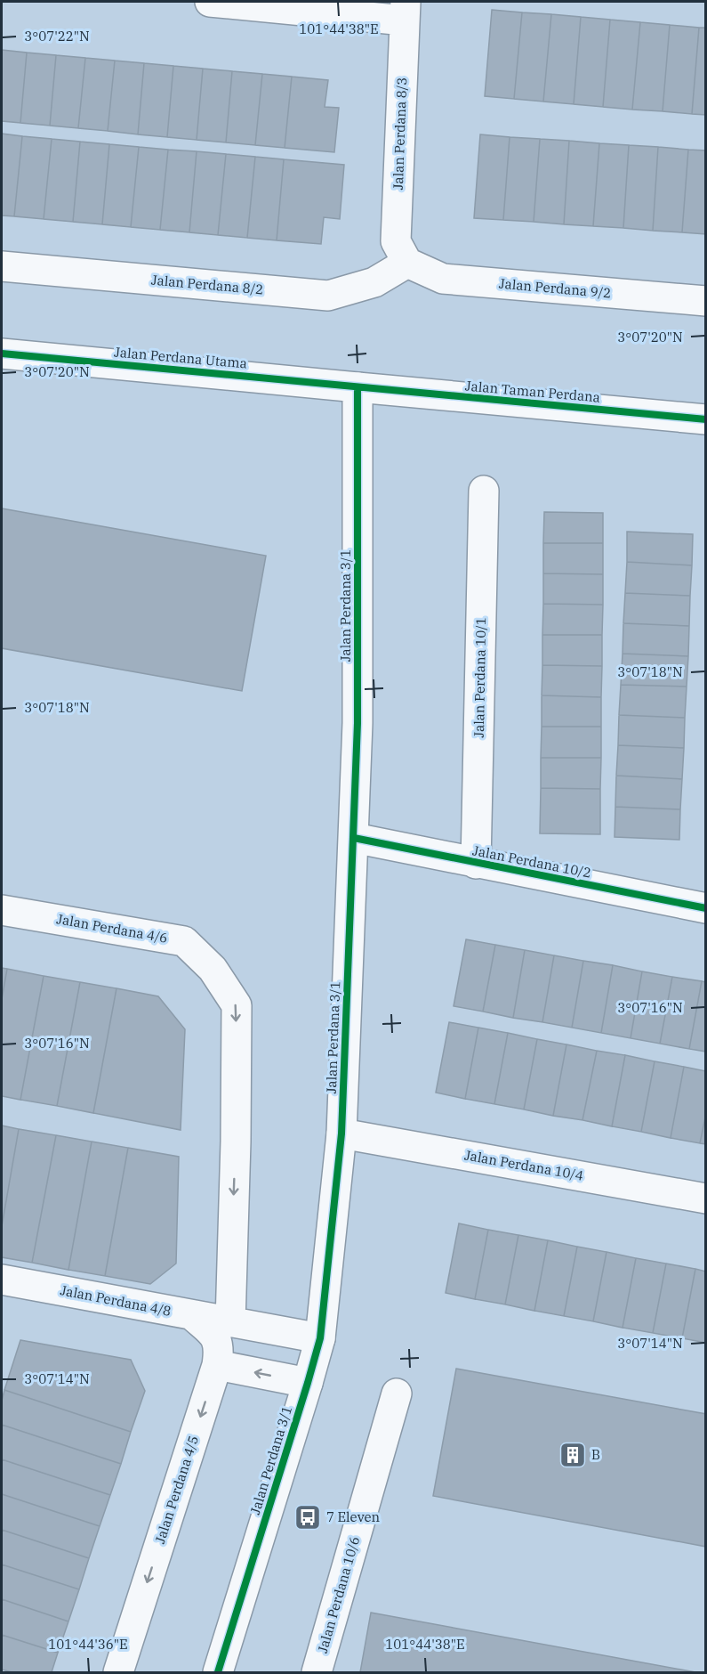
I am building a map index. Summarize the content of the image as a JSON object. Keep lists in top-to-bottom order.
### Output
{
  "streets": {
    "street": [
      "Jalan Perdana 8/3",
      "Jalan Perdana 8/2",
      "Jalan Perdana 9/2",
      "Jalan Perdana Utama",
      "Jalan Taman Perdana",
      "Jalan Perdana 3/1",
      "Jalan Perdana 10/1",
      "Jalan Perdana 10/2",
      "Jalan Perdana 4/6",
      "Jalan Perdana 10/4",
      "Jalan Perdana 4/8",
      "Jalan Perdana 4/5",
      "Jalan Perdana 10/6"
    ]
  },
  "crossings": [
    ["Jalan Perdana 8/3", "Jalan Perdana 8/2"],
    ["Jalan Perdana 8/3", "Jalan Perdana 9/2"],
    ["Jalan Perdana 8/2", "Jalan Perdana 9/2"],
    ["Jalan Perdana Utama", "Jalan Taman Perdana"],
    ["Jalan Perdana Utama", "Jalan Perdana 3/1"],
    ["Jalan Taman Perdana", "Jalan Perdana 3/1"],
    ["Jalan Perdana 3/1", "Jalan Perdana 10/2"],
    ["Jalan Perdana 3/1", "Jalan Perdana 10/4"],
    ["Jalan Perdana 3/1", "Jalan Perdana 4/8"],
    ["Jalan Perdana 10/1", "Jalan Perdana 10/2"],
    ["Jalan Perdana 4/6", "Jalan Perdana 4/8"],
    ["Jalan Perdana 4/8", "Jalan Perdana 4/5"]
  ],
  "one_way": ["Jalan Perdana 4/6", "Jalan Perdana 4/5"],
  "places": {
    "building": ["B"],
    "bus stop": ["7 Eleven"]
  },
  "coordinates": [
    "101°44'38\"E",
    "3°07'22\"N",
    "3°07'20\"N",
    "3°07'18\"N",
    "3°07'16\"N",
    "3°07'14\"N",
    "101°44'36\"E"
  ]
}
